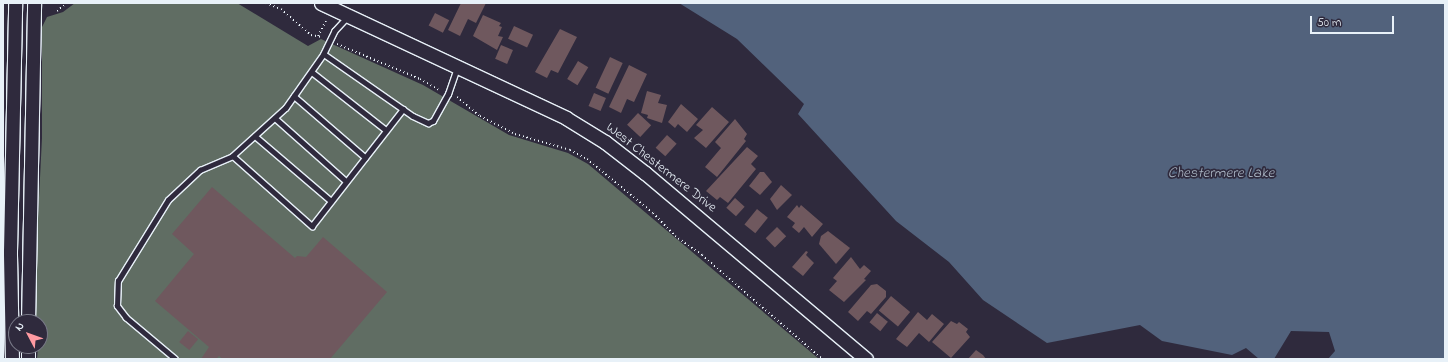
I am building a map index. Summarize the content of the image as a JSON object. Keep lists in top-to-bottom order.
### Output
{
  "streets": {
    "main road": ["West Chestermere Drive"]
  },
  "water": ["Chestermere Lake"],
  "scale_bar": "50 m",
  "north": "top left"
}
